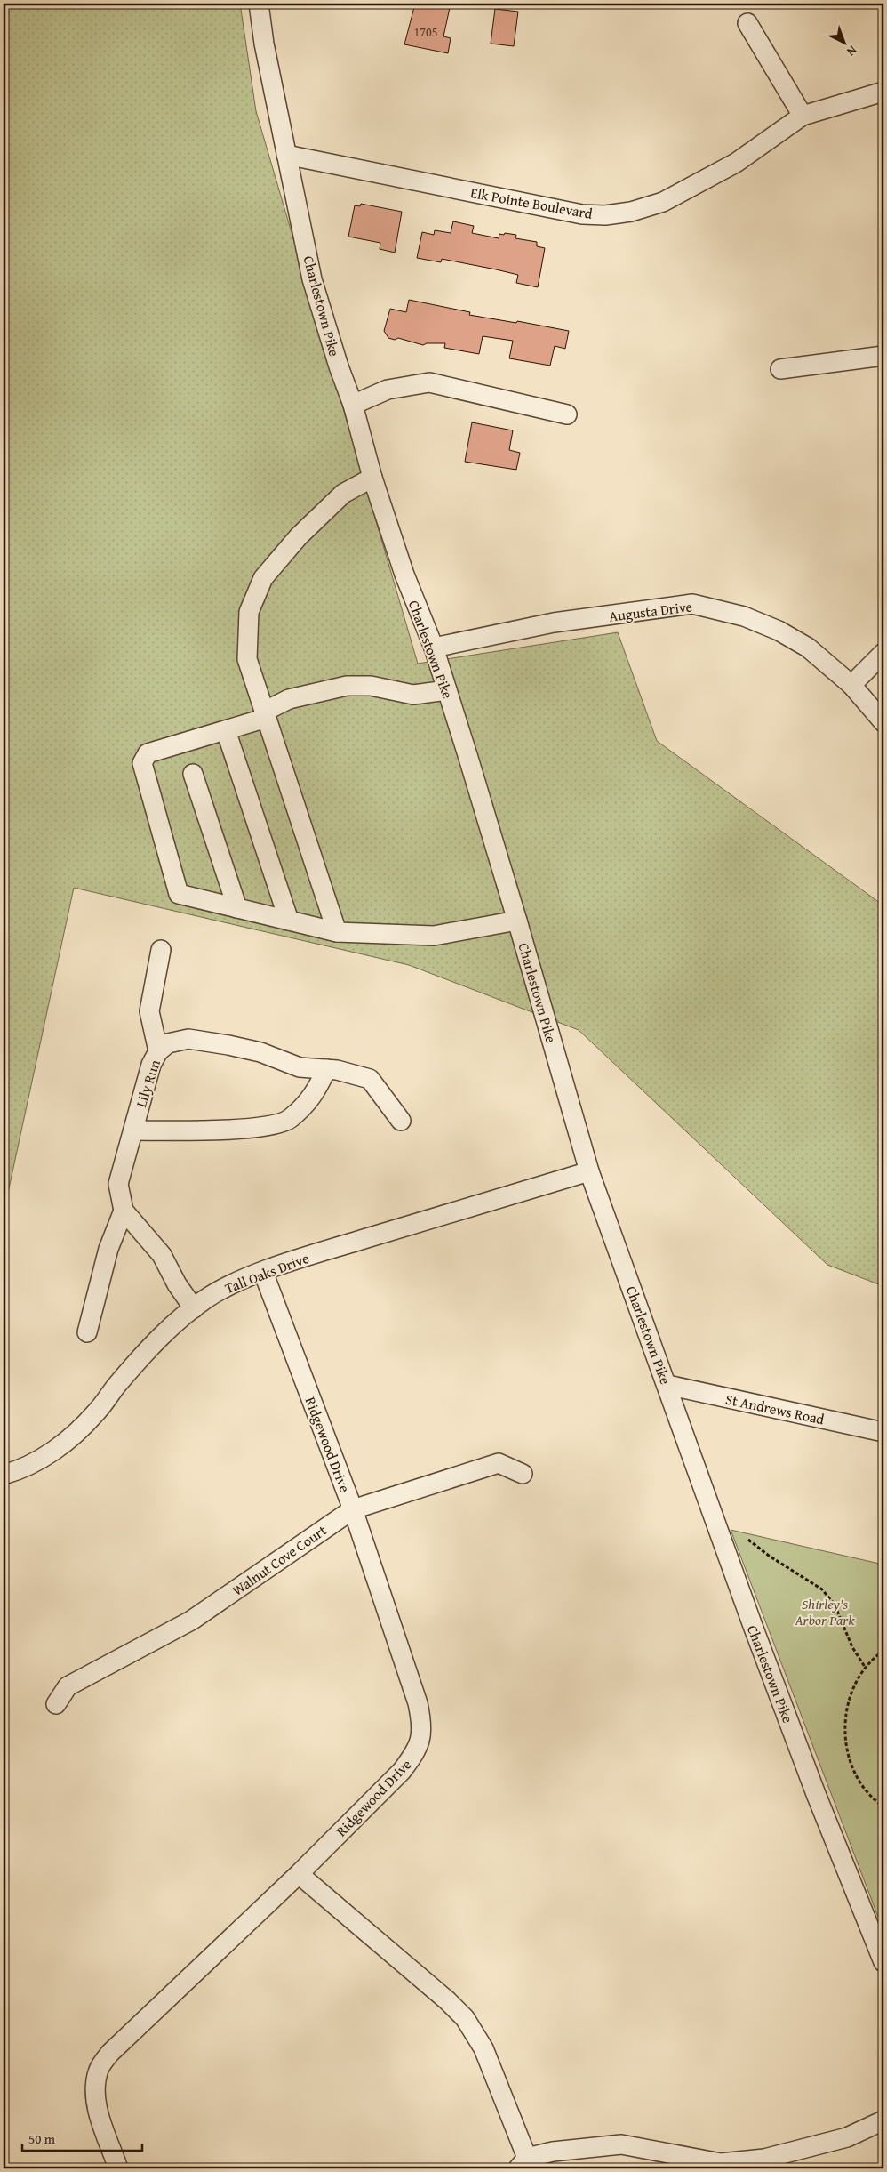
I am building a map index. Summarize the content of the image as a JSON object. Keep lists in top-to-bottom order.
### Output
{
  "streets": {
    "street": [
      "Elk Pointe Boulevard",
      "Charlestown Pike",
      "Augusta Drive",
      "Lily Run",
      "Tall Oaks Drive",
      "St Andrews Road",
      "Ridgewood Drive",
      "Walnut Cove Court"
    ]
  },
  "crossings": [
    ["Elk Pointe Boulevard", "Charlestown Pike"],
    ["Charlestown Pike", "Augusta Drive"],
    ["Charlestown Pike", "Tall Oaks Drive"],
    ["Charlestown Pike", "St Andrews Road"],
    ["Lily Run", "Tall Oaks Drive"],
    ["Tall Oaks Drive", "Ridgewood Drive"],
    ["Ridgewood Drive", "Walnut Cove Court"]
  ],
  "parks": ["Shirley's Arbor Park"],
  "house_numbers": ["1705"],
  "scale_bar": "50 m",
  "north": "bottom right"
}
